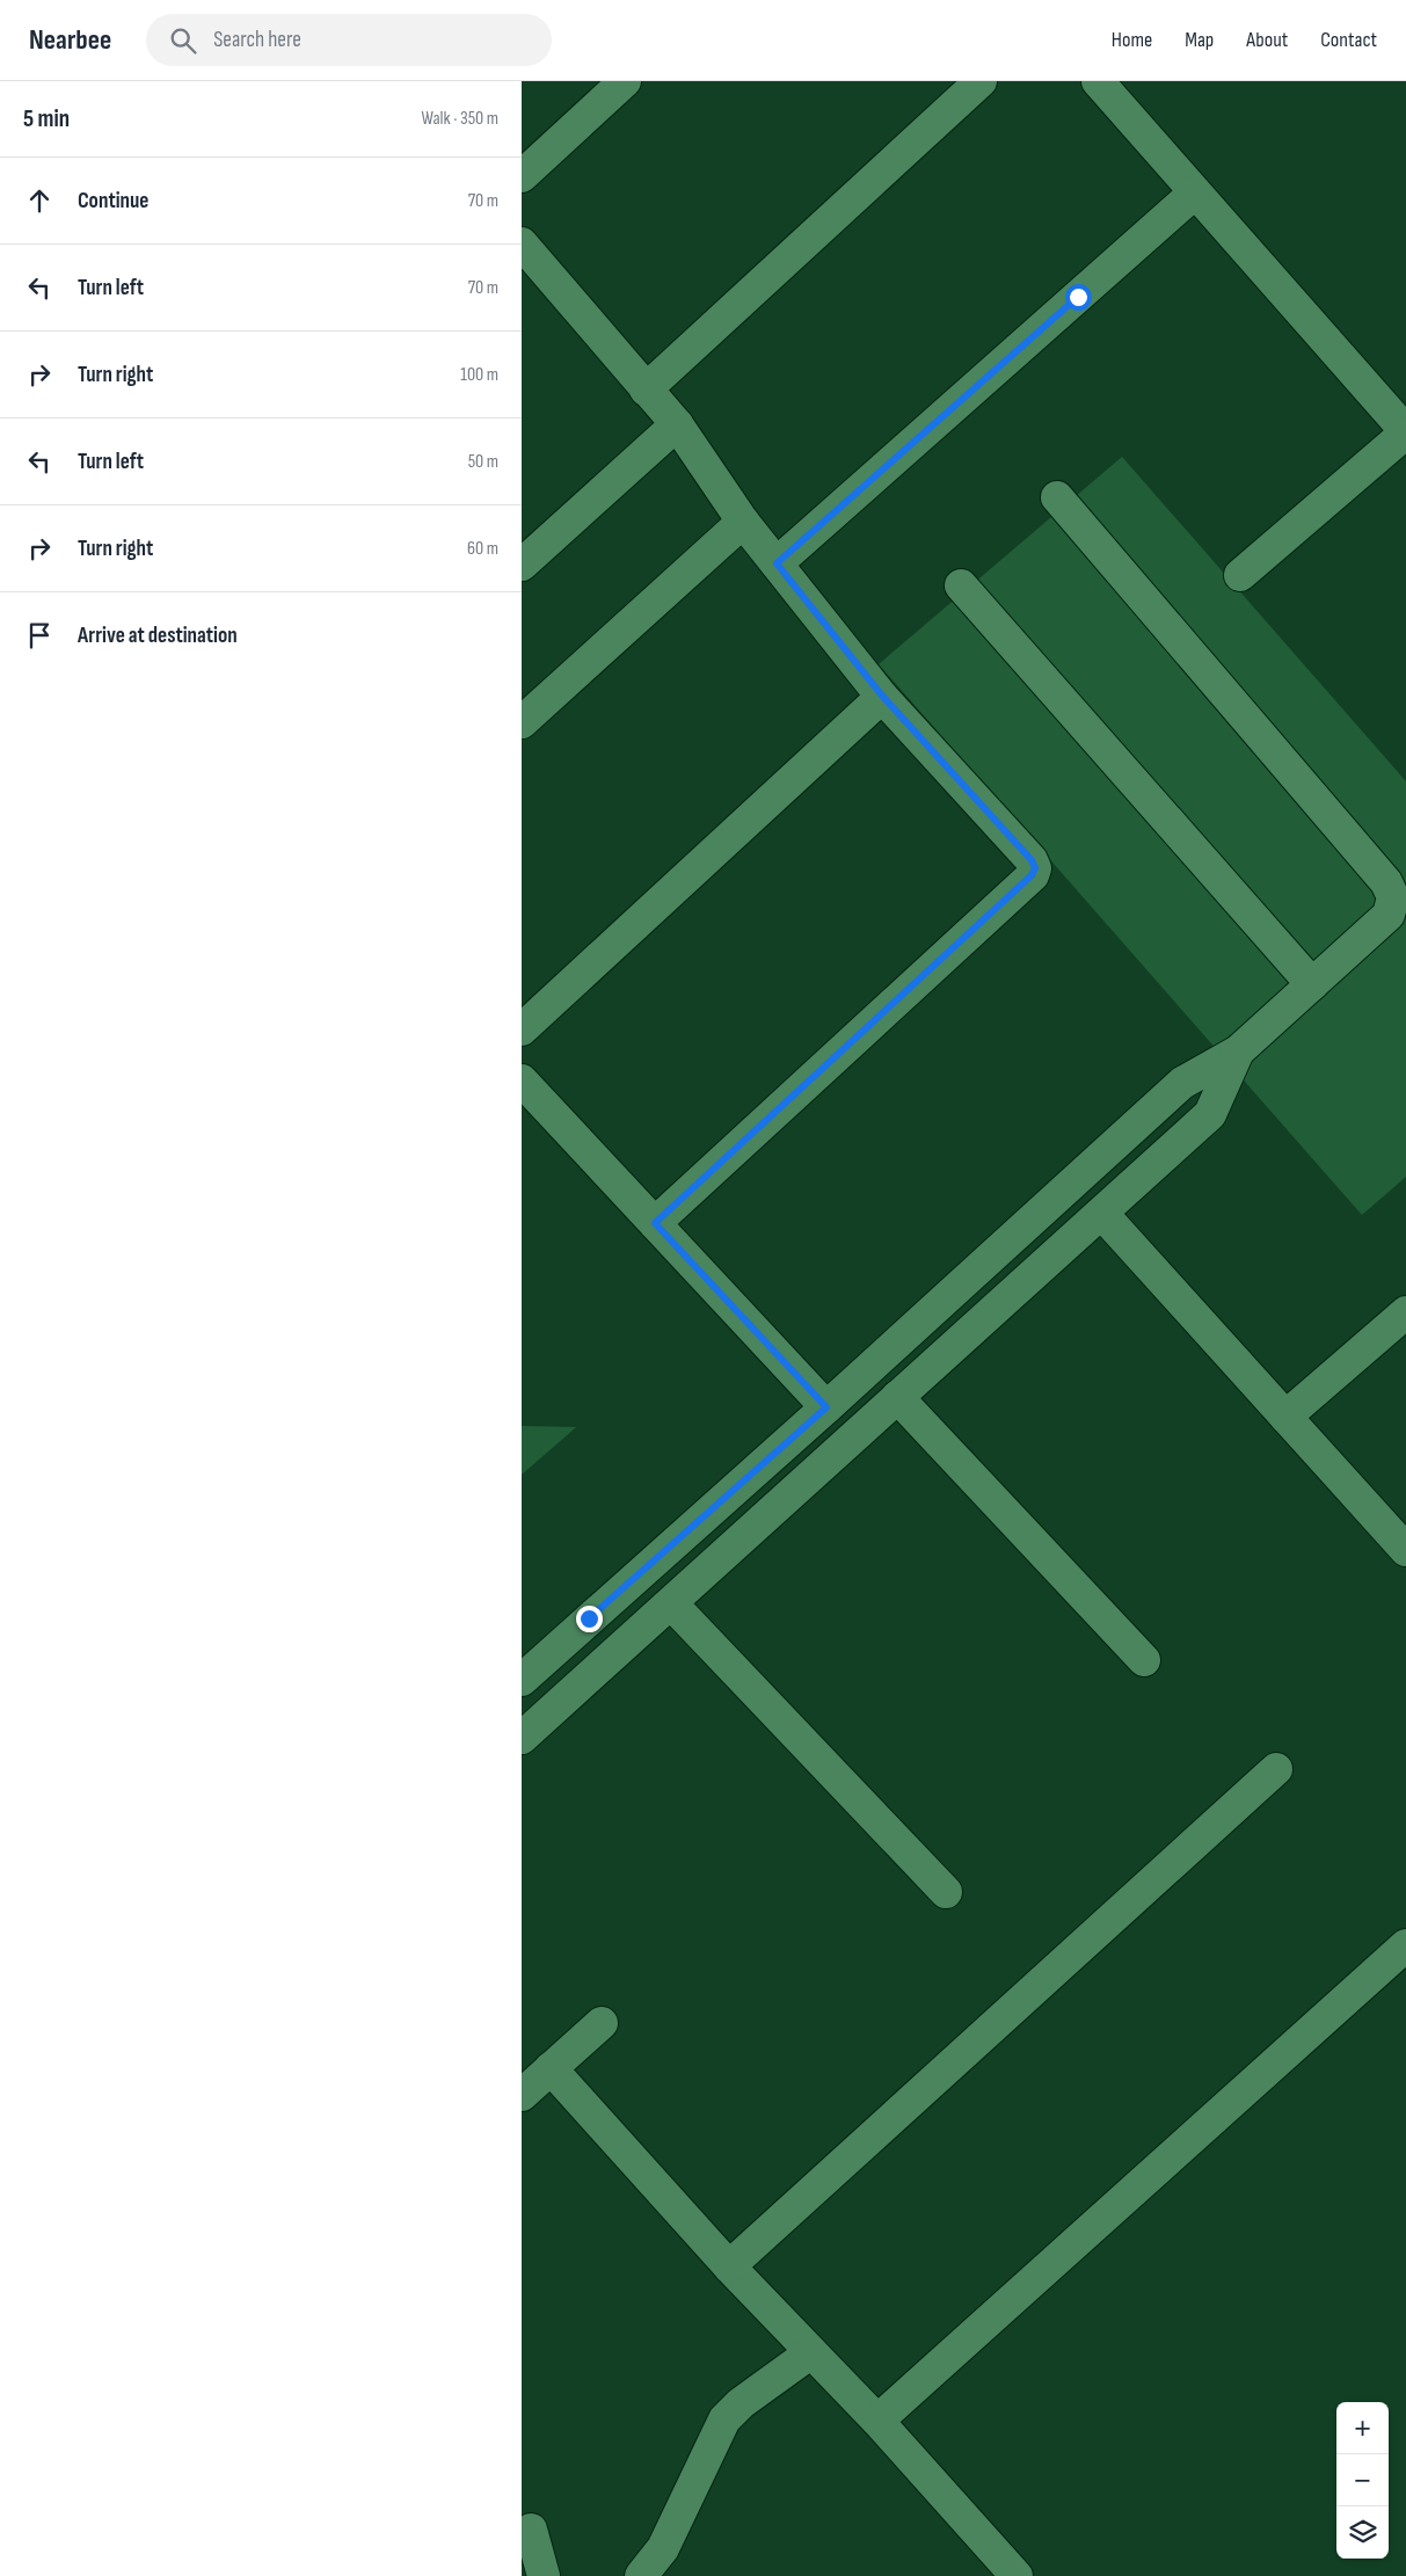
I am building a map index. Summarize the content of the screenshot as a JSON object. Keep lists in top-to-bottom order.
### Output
{
  "page": {
    "header": "Nearbee",
    "search": "Search here",
    "nav": [
      "Home",
      "Map",
      "About",
      "Contact"
    ],
    "heading": ["5 min", "Walk · 350 m"],
    "list": [
      ["Continue", "70 m"],
      ["Turn left", "70 m"],
      ["Turn right", "100 m"],
      ["Turn left", "50 m"],
      ["Turn right", "60 m"],
      "Arrive at destination"
    ],
    "map_buttons": ["+", "−"]
  }
}
